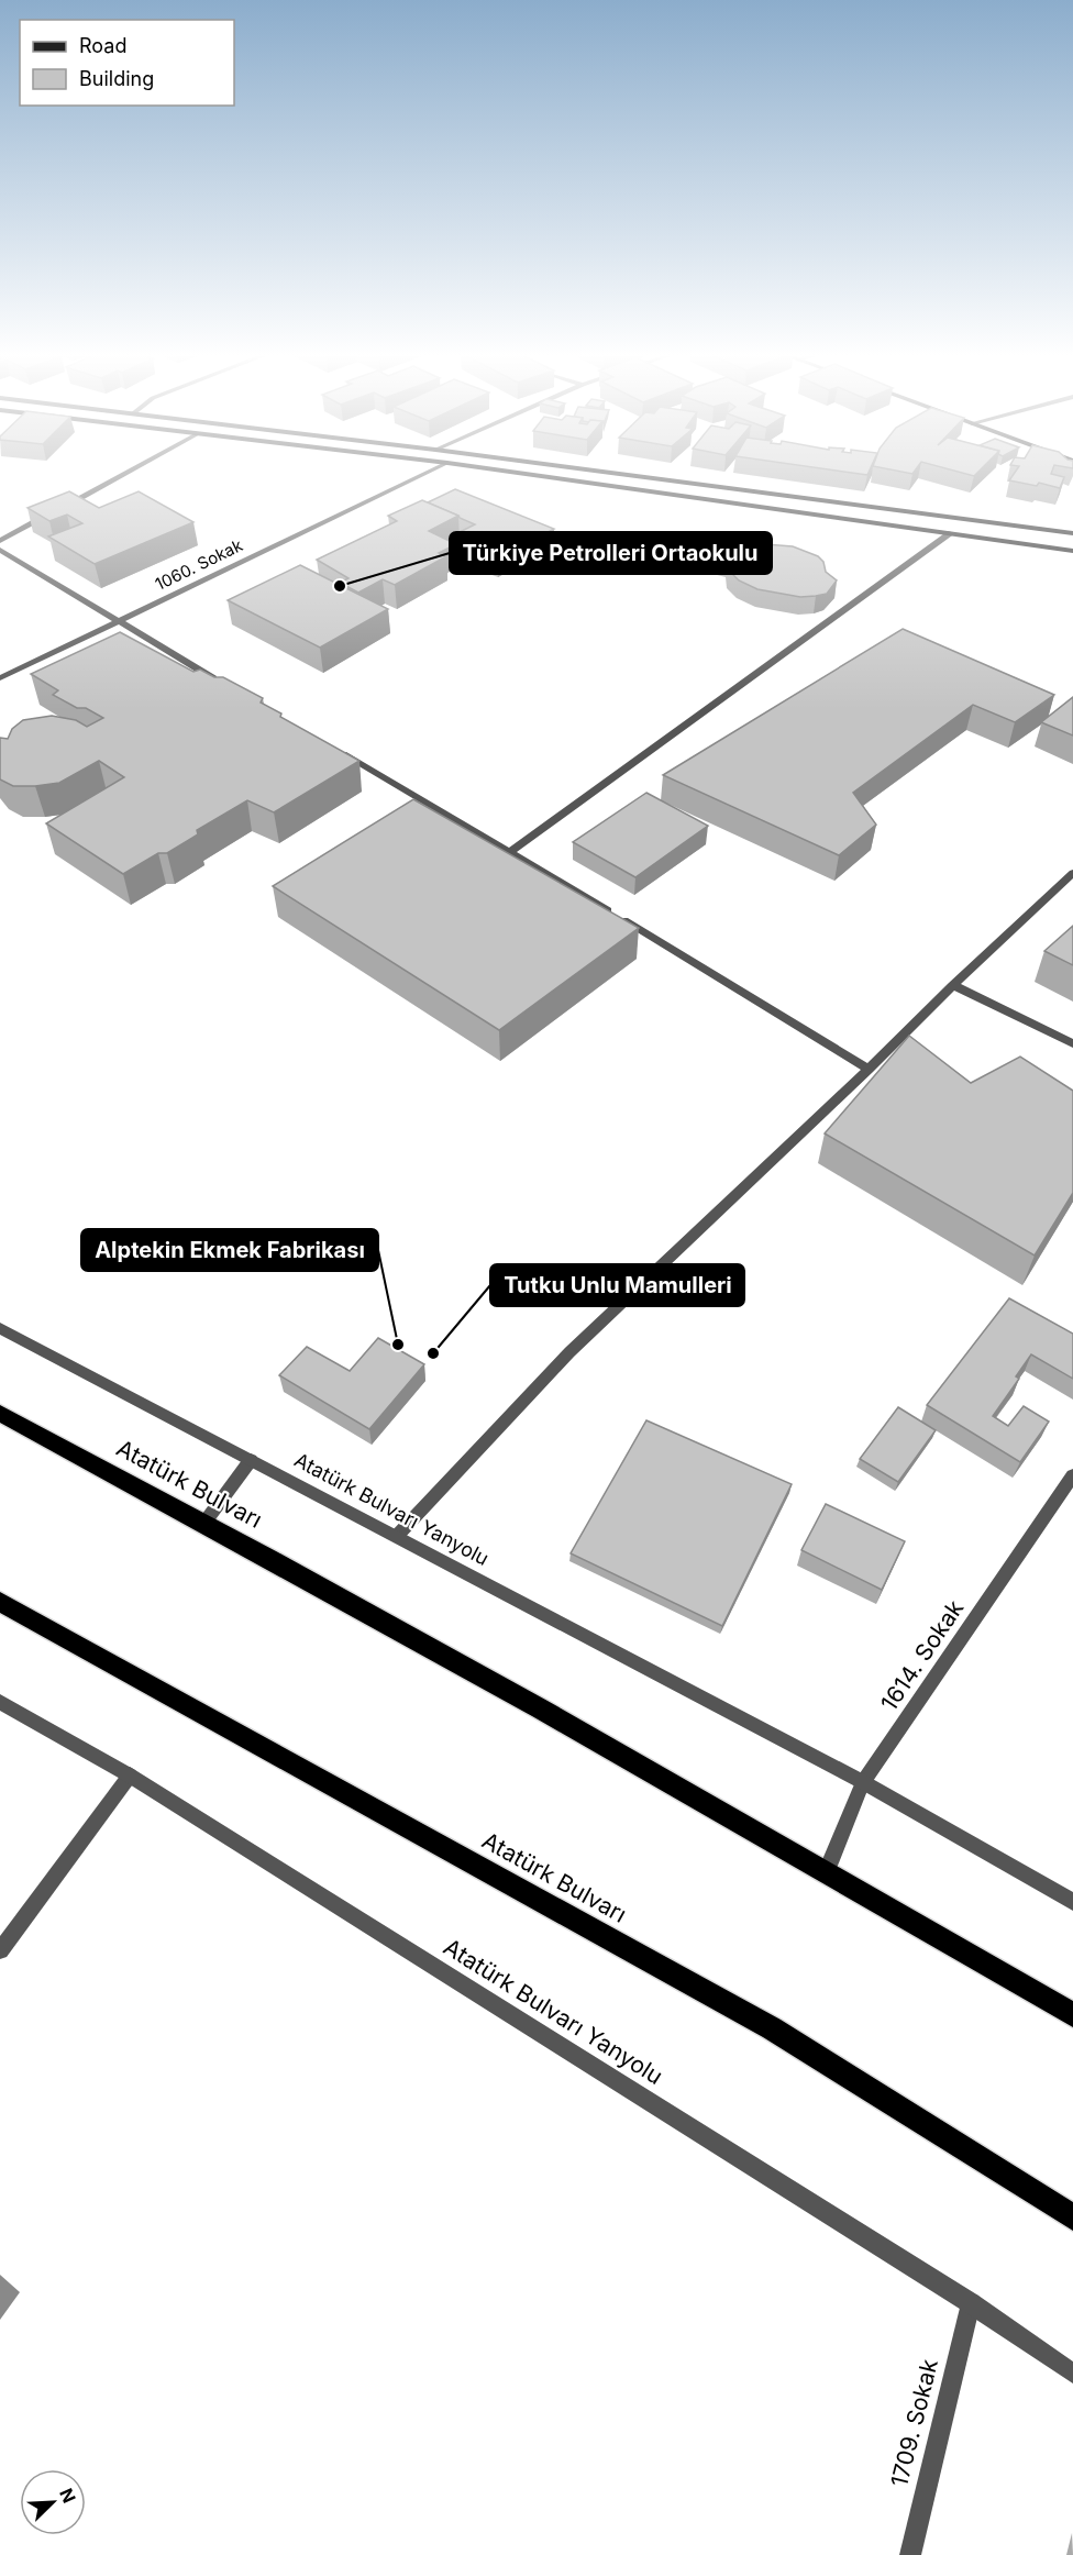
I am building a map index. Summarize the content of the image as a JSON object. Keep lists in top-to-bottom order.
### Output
{
  "streets": {
    "highway": ["Atatürk Bulvarı"],
    "street": [
      "1060. Sokak",
      "Atatürk Bulvarı Yanyolu",
      "1614. Sokak",
      "1709. Sokak"
    ]
  },
  "crossings": [
    ["Atatürk Bulvarı", "1614. Sokak"],
    ["Atatürk Bulvarı Yanyolu", "1614. Sokak"],
    ["Atatürk Bulvarı Yanyolu", "1709. Sokak"]
  ],
  "places": ["Türkiye Petrolleri Ortaokulu", "Alptekin Ekmek Fabrikası", "Tutku Unlu Mamulleri"],
  "legend": ["Road", "Building"],
  "north": "top right"
}
